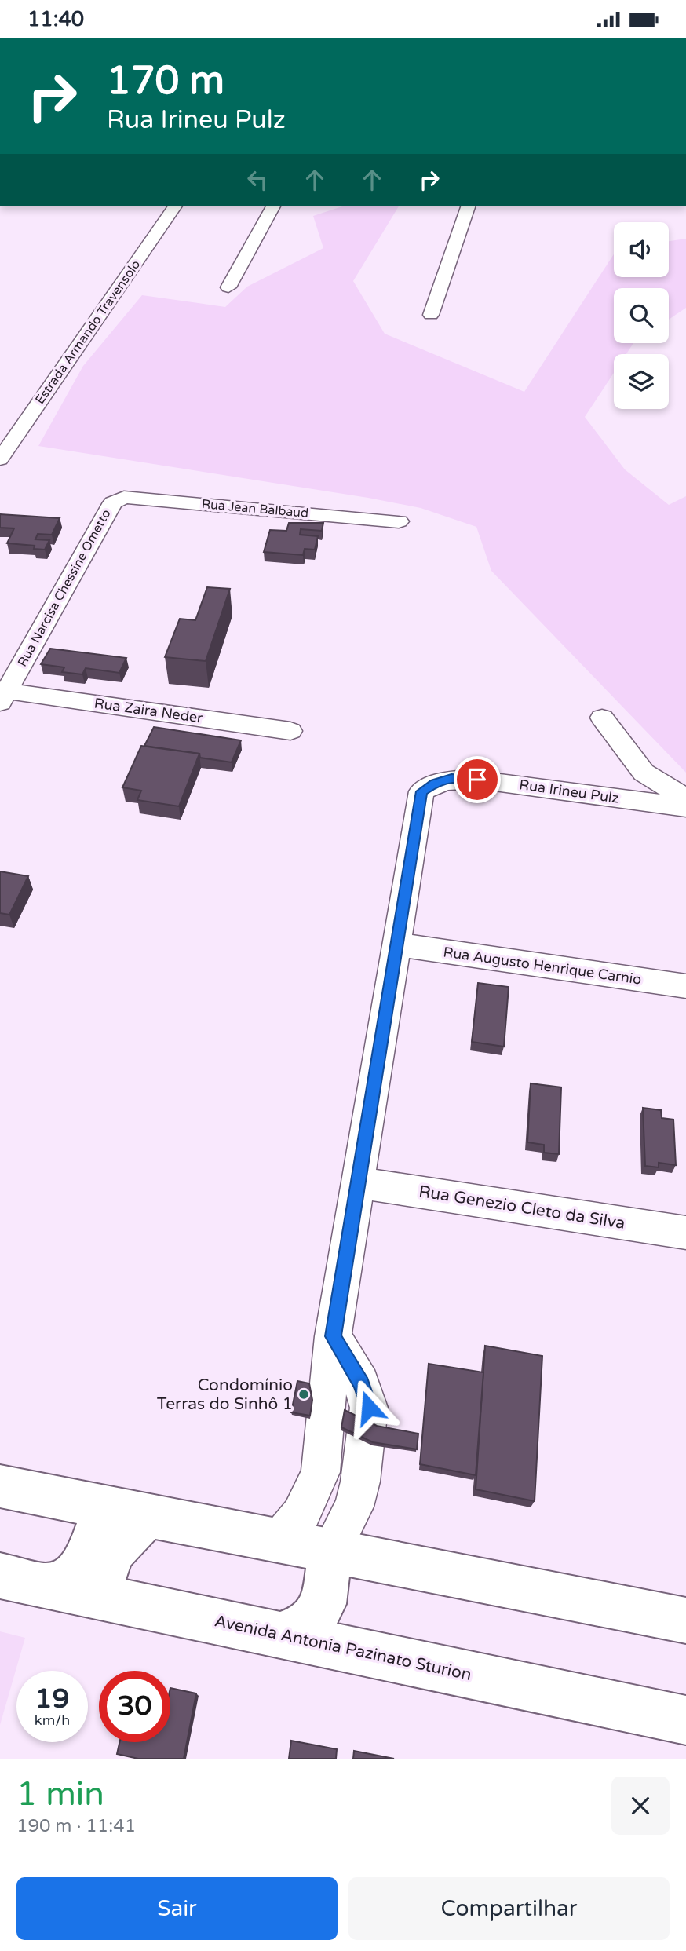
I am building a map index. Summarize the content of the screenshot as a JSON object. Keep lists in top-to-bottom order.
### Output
{
  "streets": {
    "main road": ["Avenida Antonia Pazinato Sturion"],
    "street": [
      "Estrada Armando Travensolo",
      "Rua Jean Balbaud",
      "Rua Narcisa Chessine Ometto",
      "Rua Zaira Neder",
      "Rua Irineu Pulz",
      "Rua Augusto Henrique Carnio",
      "Rua Genezio Cleto da Silva"
    ]
  },
  "crossings": [
    ["Rua Jean Balbaud", "Rua Narcisa Chessine Ometto"],
    ["Rua Narcisa Chessine Ometto", "Rua Zaira Neder"],
    ["Rua Irineu Pulz", "Rua Augusto Henrique Carnio"]
  ],
  "places": ["Condomínio Terras do Sinhô 1"],
  "page": {
    "status": "11:40",
    "turn": ["170 m", "Rua Irineu Pulz"],
    "speed": "19 km/h",
    "limit": "30",
    "heading": ["1 min", "190 m · 11:41"],
    "buttons": ["Sair", "Compartilhar"]
  }
}
